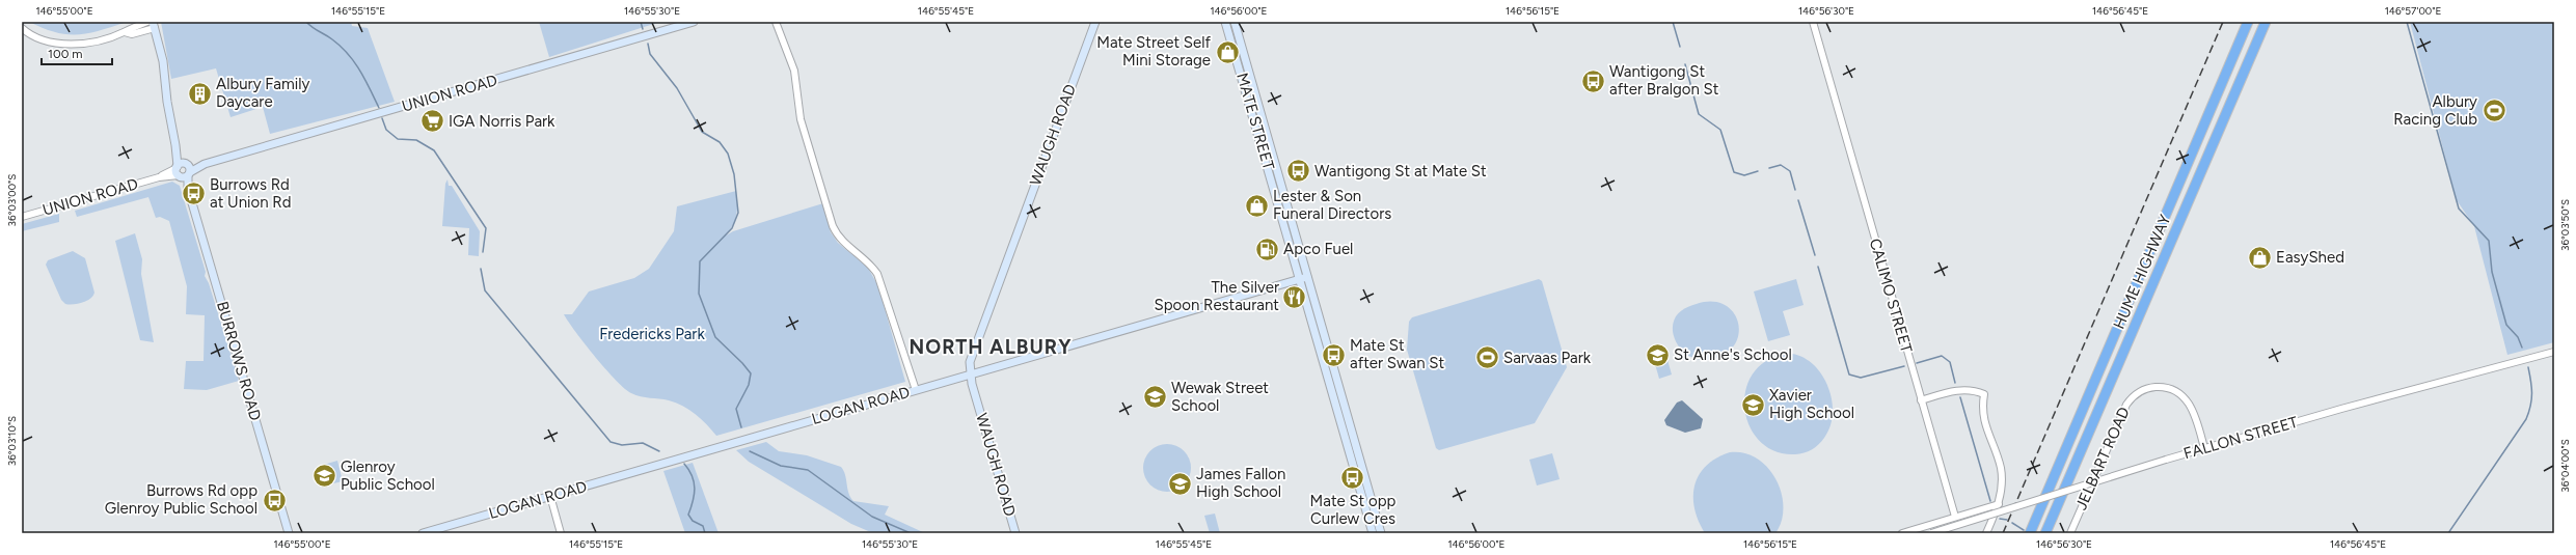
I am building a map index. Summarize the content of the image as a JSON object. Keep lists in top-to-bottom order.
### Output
{
  "streets": {
    "highway": ["HUME HIGHWAY"],
    "main road": [
      "UNION ROAD",
      "MATE STREET",
      "WAUGH ROAD",
      "BURROWS ROAD",
      "LOGAN ROAD"
    ],
    "street": ["CALIMO STREET", "FALLON STREET", "JELBART ROAD"]
  },
  "crossings": [
    ["UNION ROAD", "BURROWS ROAD"],
    ["MATE STREET", "LOGAN ROAD"],
    ["WAUGH ROAD", "LOGAN ROAD"],
    ["FALLON STREET", "JELBART ROAD"]
  ],
  "districts": ["NORTH ALBURY"],
  "parks": ["Fredericks Park"],
  "places": {
    "shop": ["Mate Street Self Mini Storage", "Lester & Son Funeral Directors", "EasyShed"],
    "bus stop": [
      "Wantigong St after Bralgon St",
      "Wantigong St at Mate St",
      "Burrows Rd at Union Rd",
      "Mate St after Swan St",
      "Mate St opp Curlew Cres",
      "Burrows Rd opp Glenroy Public School"
    ],
    "building": ["Albury Family Daycare"],
    "sports": ["Albury Racing Club", "Sarvaas Park"],
    "supermarket": ["IGA Norris Park"],
    "fuel station": ["Apco Fuel"],
    "restaurant": ["The Silver Spoon Restaurant"],
    "school or university": [
      "St Anne's School",
      "Wewak Street School",
      "Xavier High School",
      "Glenroy Public School",
      "James Fallon High School"
    ]
  },
  "scale_bar": "100 m",
  "coordinates": [
    "146°55'00\"E",
    "146°55'15\"E",
    "146°55'30\"E",
    "146°55'45\"E",
    "146°56'00\"E",
    "146°56'15\"E",
    "146°56'30\"E",
    "146°56'45\"E",
    "146°57'00\"E",
    "36°03'00\"S",
    "36°03'50\"S",
    "36°03'10\"S",
    "36°04'00\"S"
  ]
}
